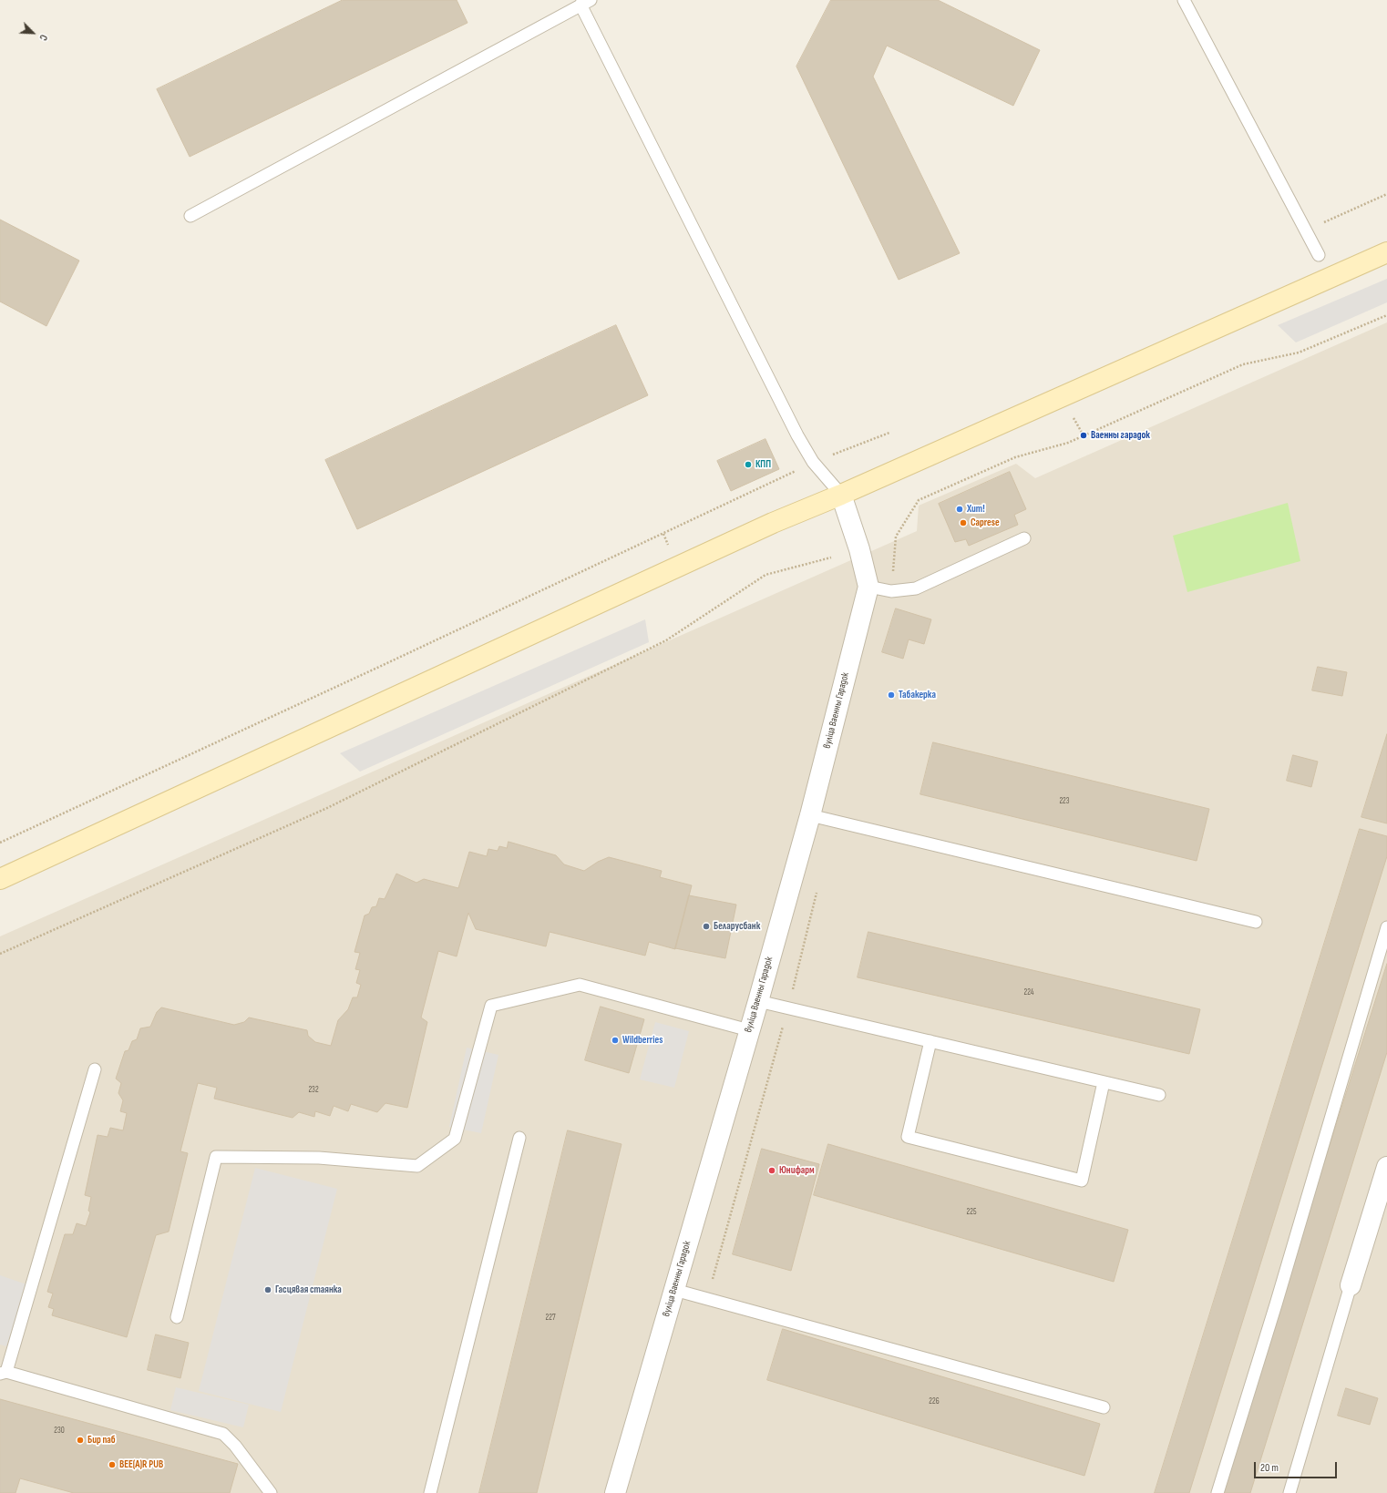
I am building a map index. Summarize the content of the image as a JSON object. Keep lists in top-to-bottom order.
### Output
{
  "streets": {
    "street": ["вуліца Ваенны Гарадок"]
  },
  "places": [
    "Ваенны гарадок",
    "КПП",
    "Хит!",
    "Caprese",
    "Табакерка",
    "Беларусбанк",
    "Wildberries",
    "Юнифарм",
    "Гасцявая стаянка",
    "Бир паб",
    "BEE(A)R PUB"
  ],
  "house_numbers": [
    "223",
    "224",
    "232",
    "225",
    "227",
    "226",
    "230"
  ],
  "scale_bar": "20 m",
  "north": "bottom right"
}
